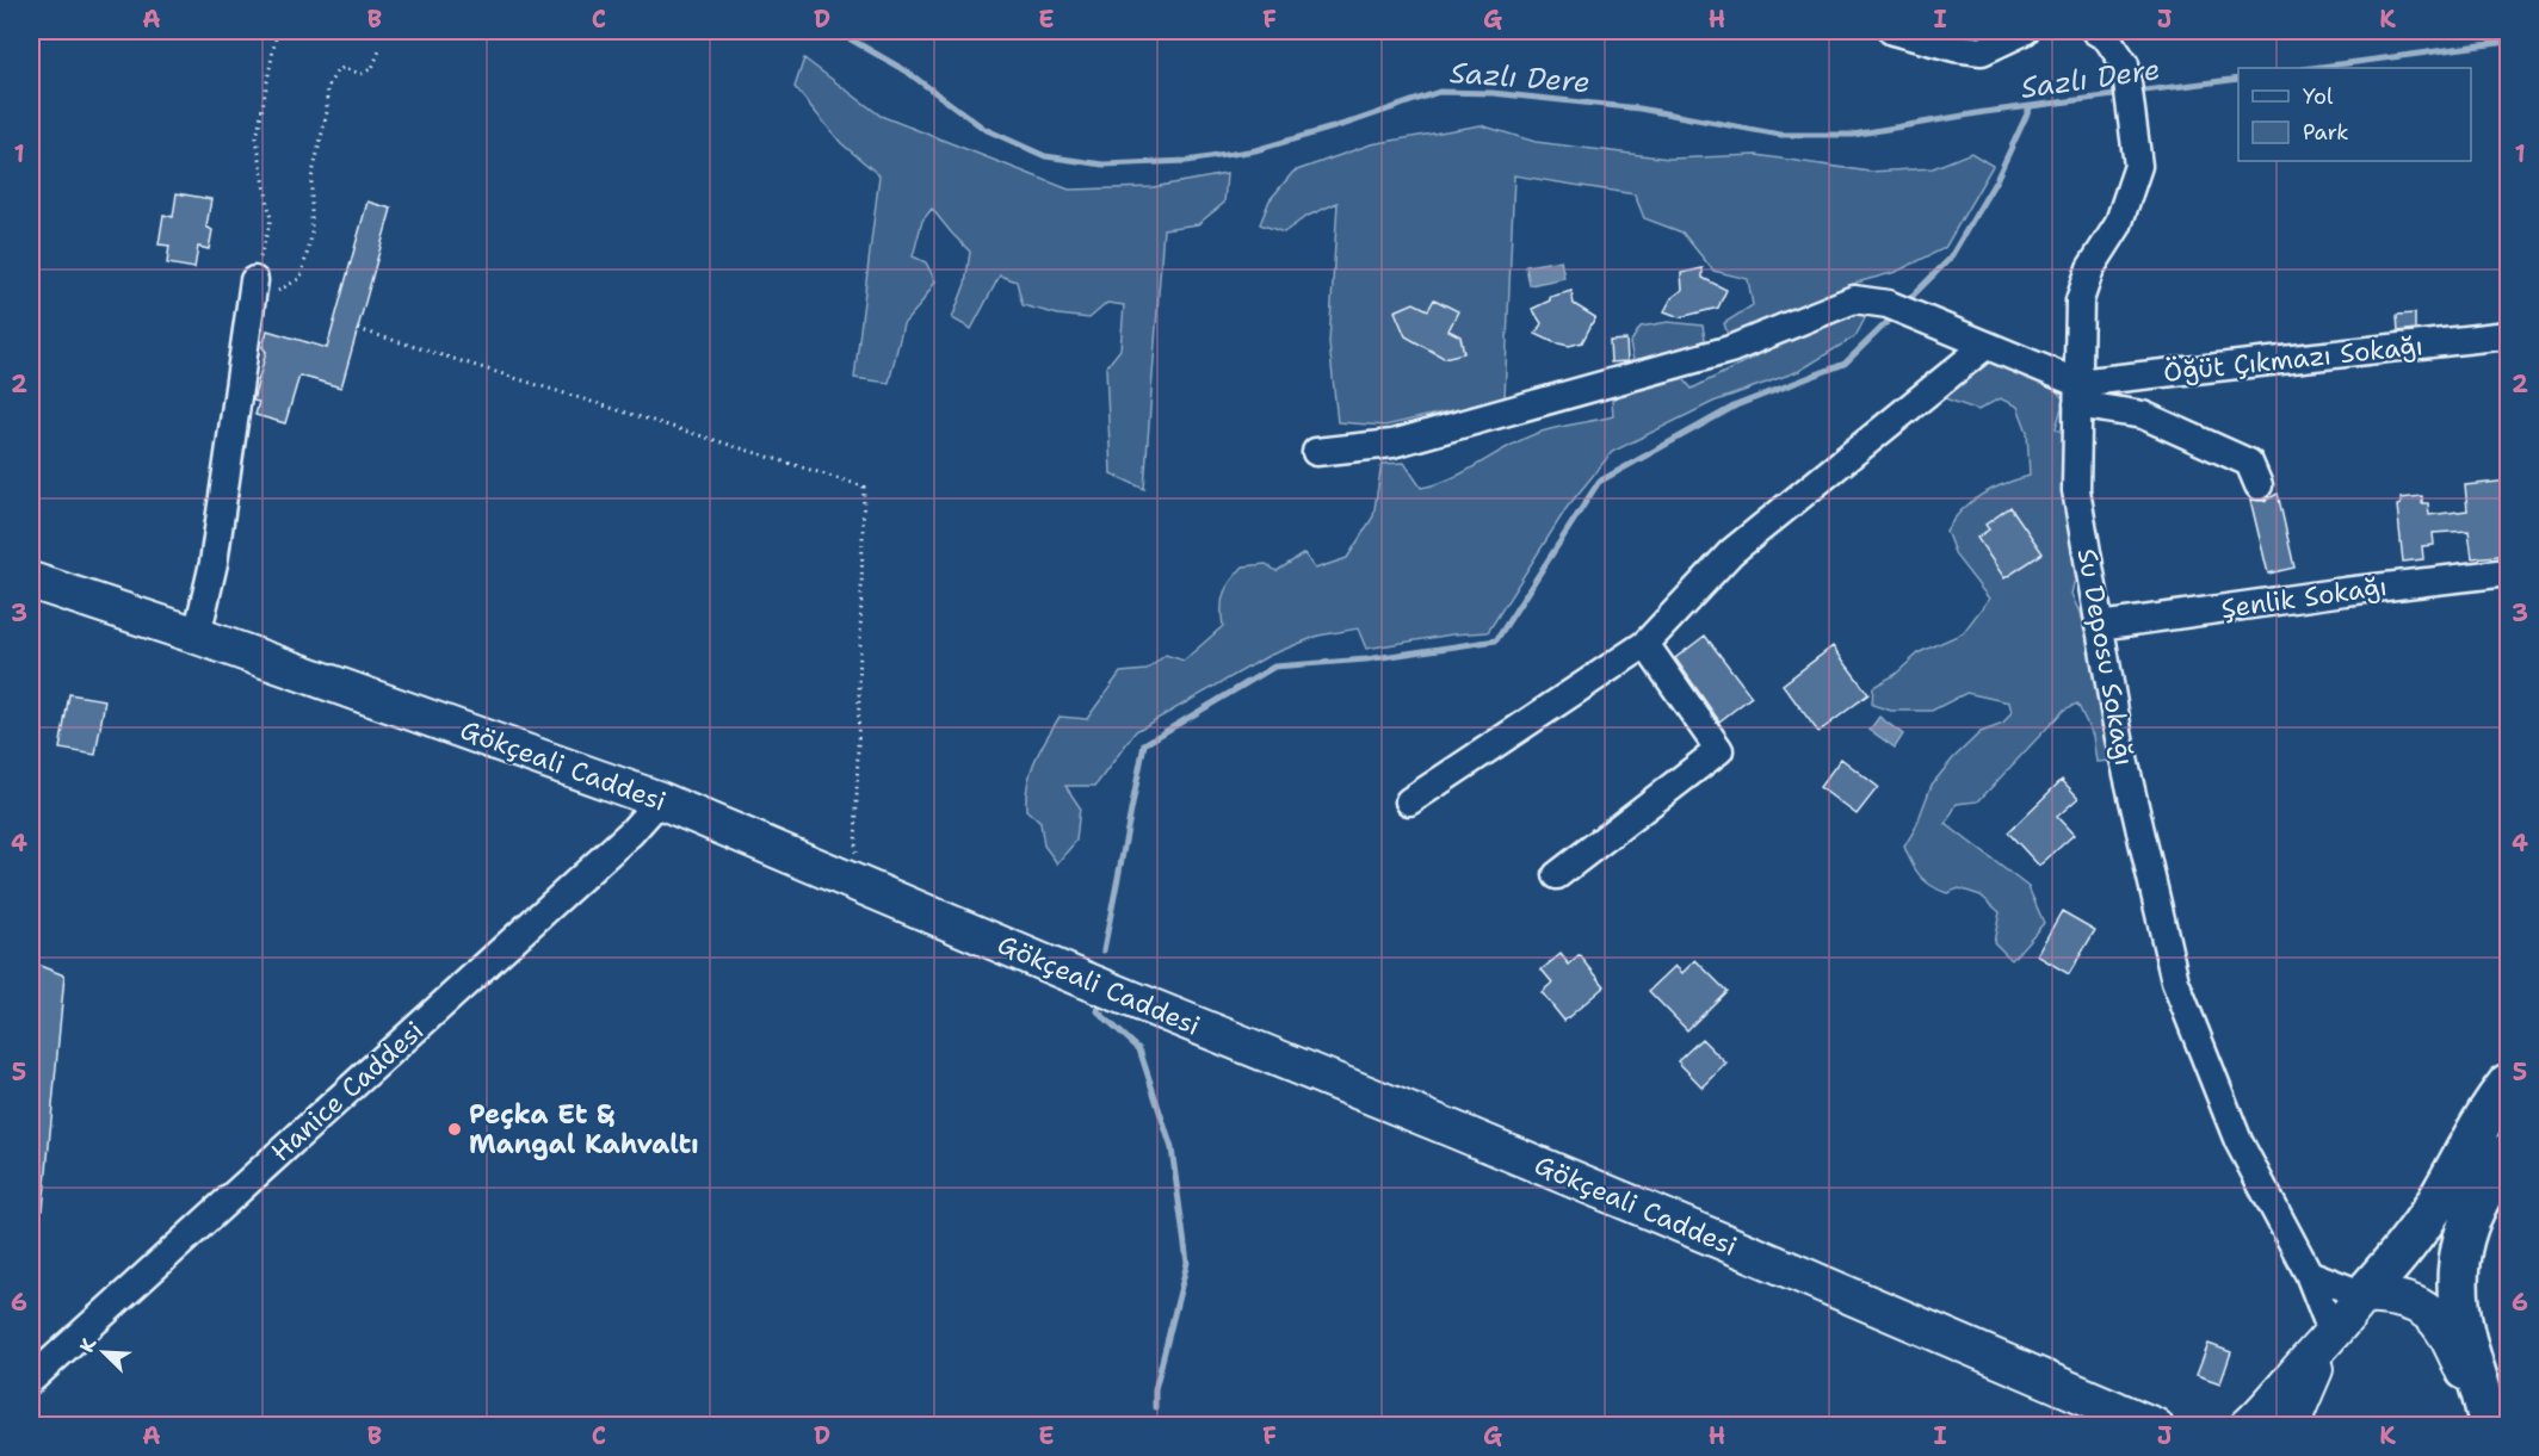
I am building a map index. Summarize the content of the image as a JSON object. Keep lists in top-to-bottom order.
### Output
{
  "streets": {
    "main road": ["Gökçeali Caddesi"],
    "street": [
      "Öğüt Çıkmazı Sokağı",
      "Şenlik Sokağı",
      "Su Deposu Sokağı",
      "Hanice Caddesi"
    ]
  },
  "crossings": [
    ["Öğüt Çıkmazı Sokağı", "Su Deposu Sokağı"],
    ["Şenlik Sokağı", "Su Deposu Sokağı"],
    ["Gökçeali Caddesi", "Hanice Caddesi"]
  ],
  "water": ["Sazlı Dere"],
  "places": ["Peçka Et & Mangal Kahvaltı"],
  "legend": ["Yol", "Park"],
  "north": "top left",
  "grid": {
    "columns": [
      "A",
      "B",
      "C",
      "D",
      "E",
      "F",
      "G",
      "H",
      "I",
      "J",
      "K"
    ],
    "rows": [
      "1",
      "2",
      "3",
      "4",
      "5",
      "6"
    ]
  }
}
